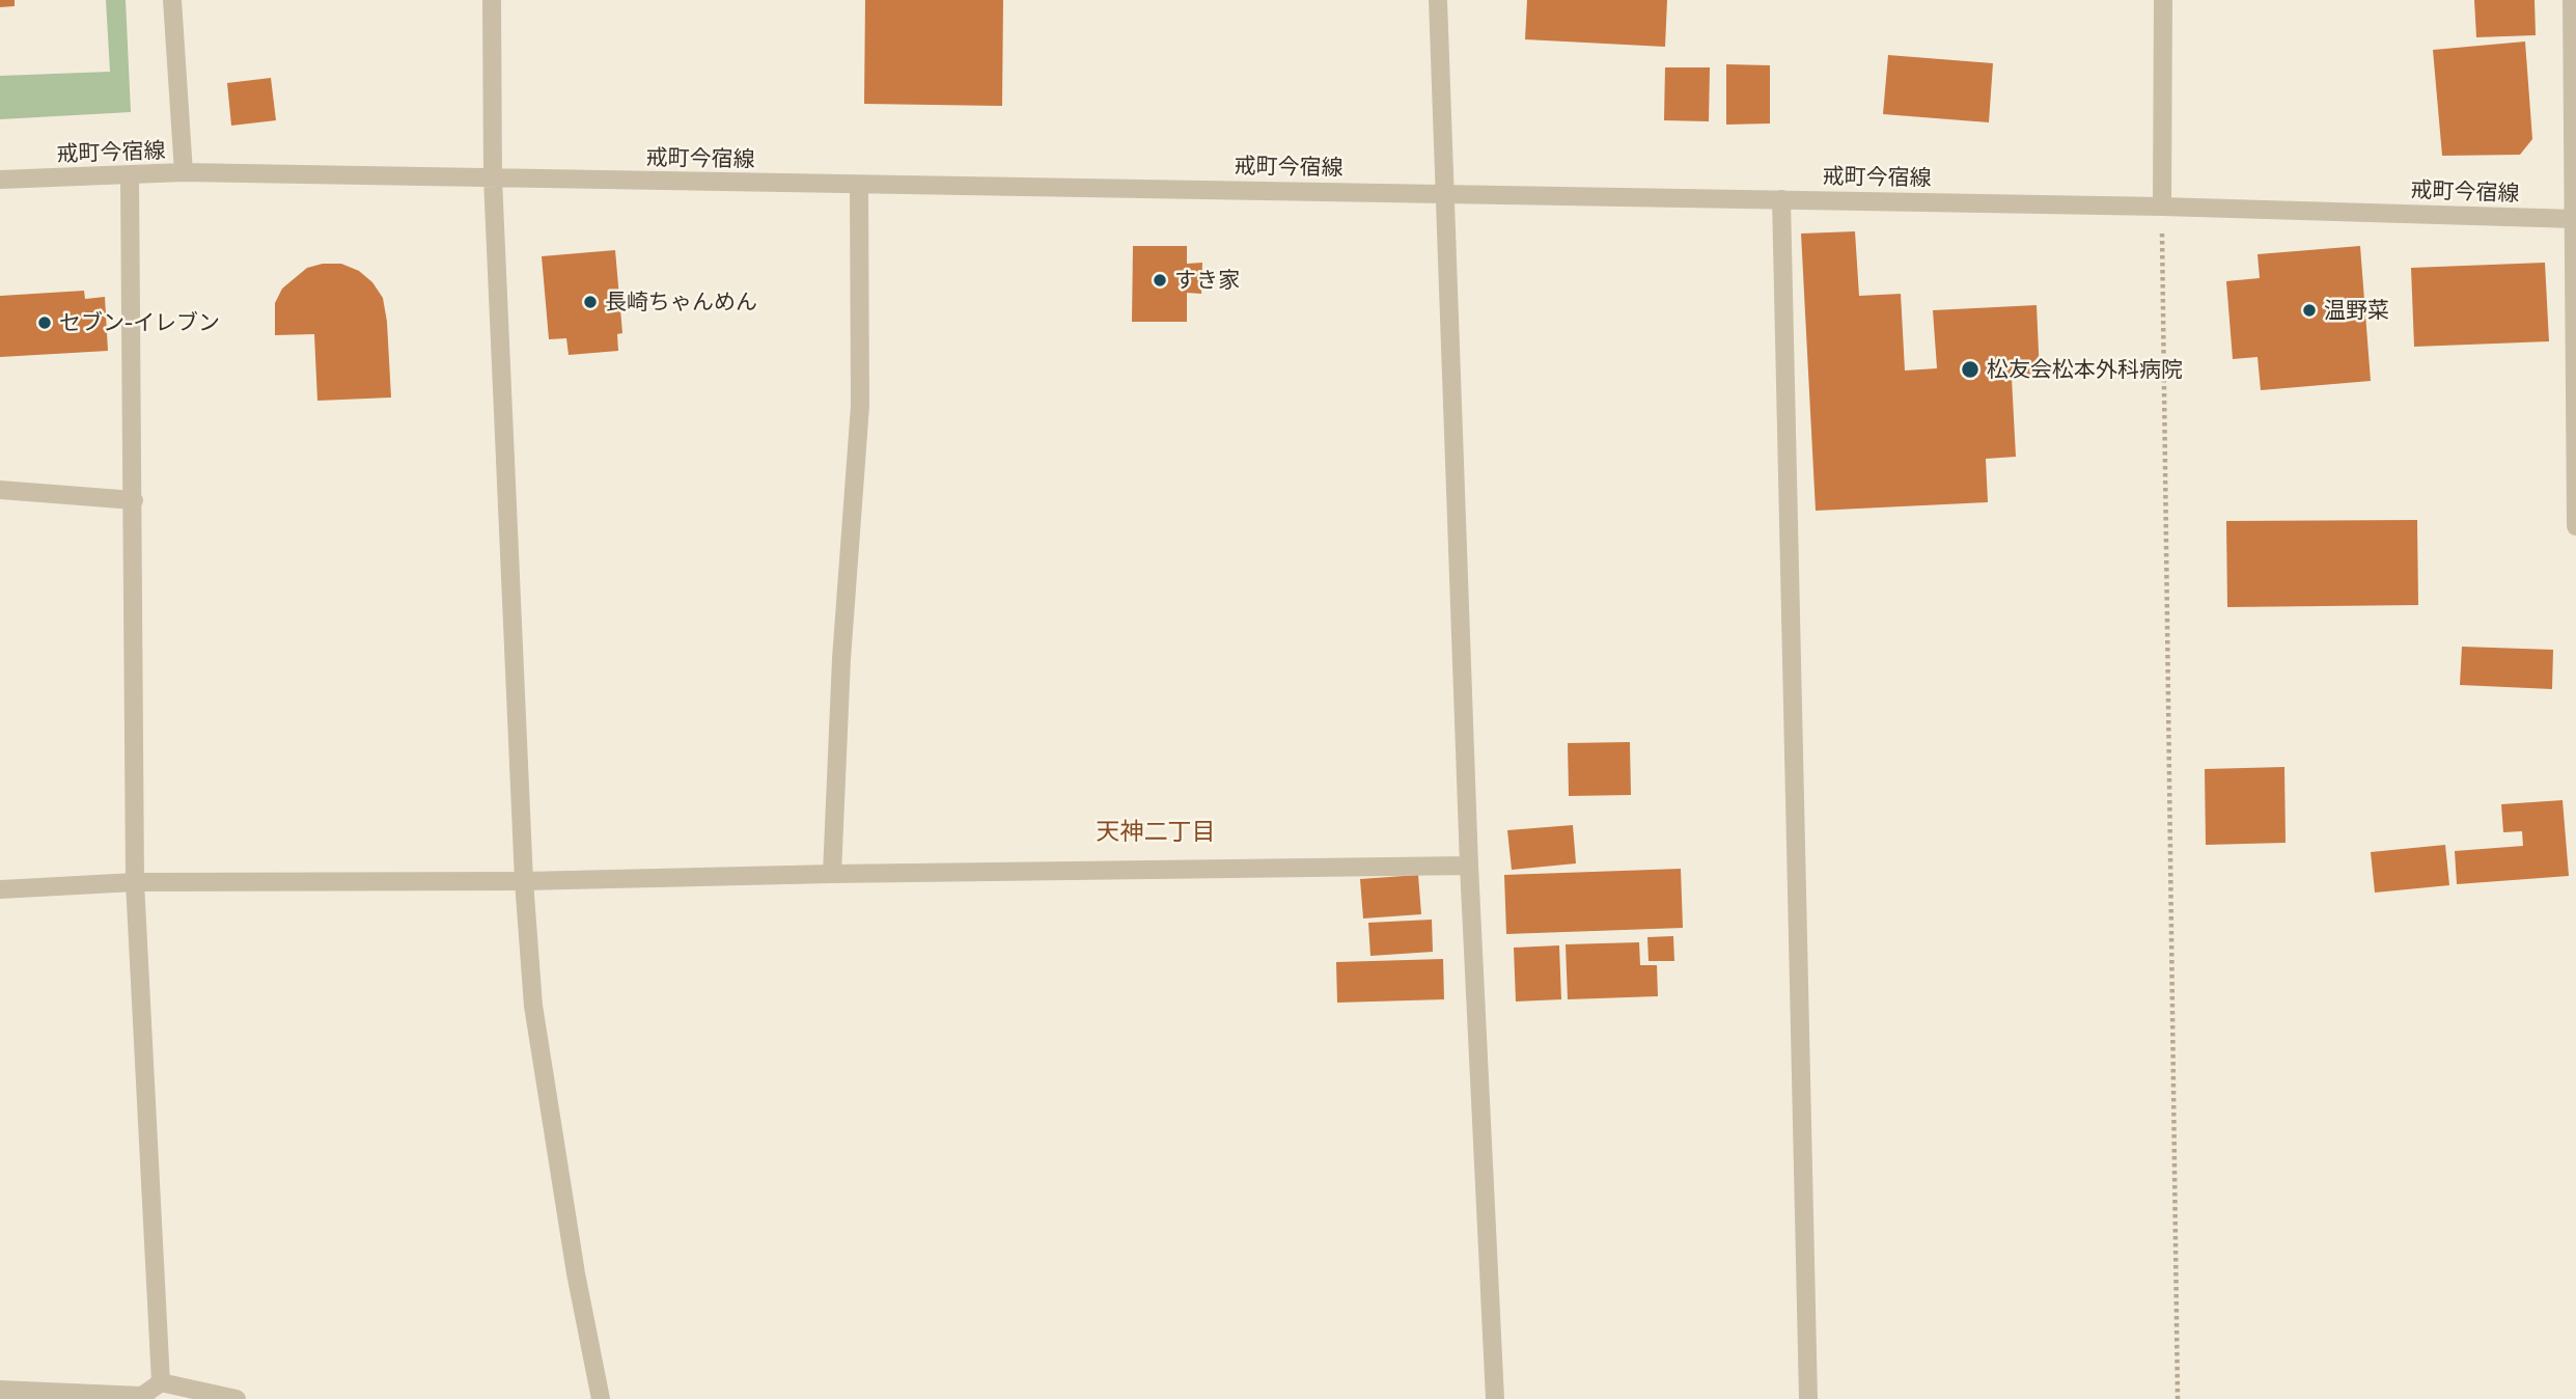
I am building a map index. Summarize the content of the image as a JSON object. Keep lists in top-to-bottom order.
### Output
{
  "streets": {
    "street": ["戒町今宿線"]
  },
  "districts": ["天神二丁目"],
  "places": [
    "すき家",
    "長崎ちゃんめん",
    "温野菜",
    "セブン-イレブン",
    "松友会松本外科病院"
  ]
}
